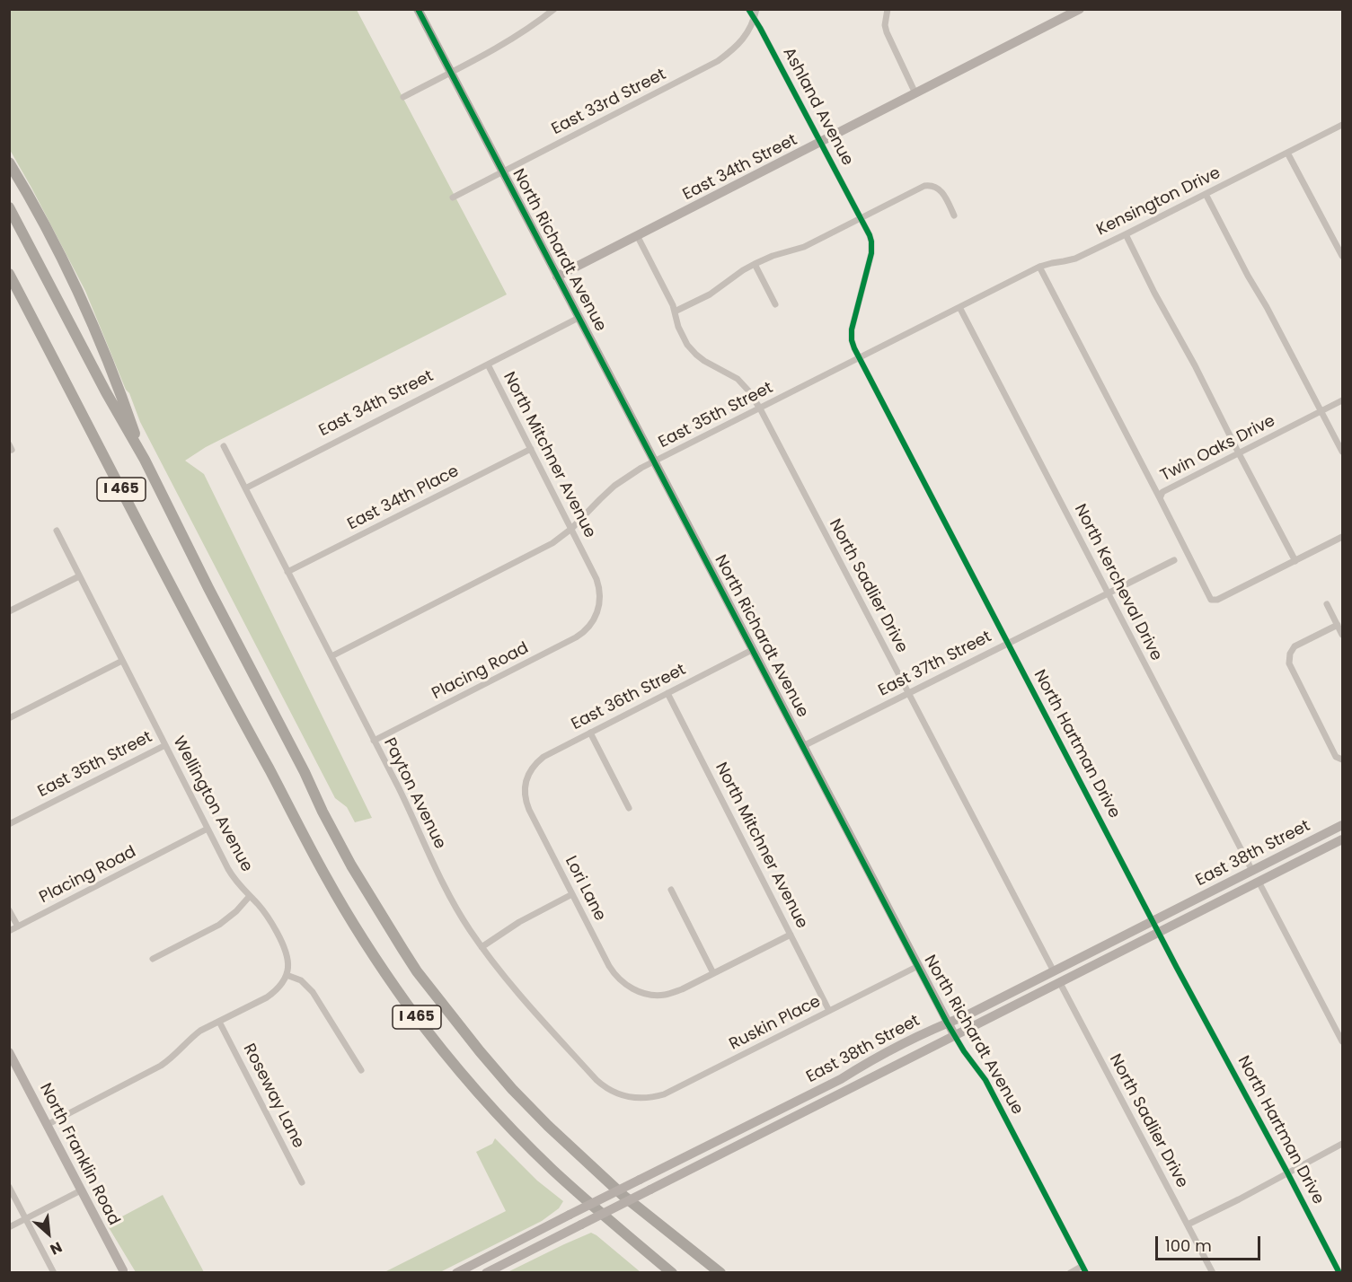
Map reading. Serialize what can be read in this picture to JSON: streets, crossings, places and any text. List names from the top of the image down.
{
  "streets": {
    "highway": ["I 465"],
    "main road": [
      "East 34th Street",
      "North Richardt Avenue",
      "East 38th Street",
      "North Franklin Road"
    ],
    "street": [
      "East 33rd Street",
      "Ashland Avenue",
      "Kensington Drive",
      "East 35th Street",
      "Twin Oaks Drive",
      "North Mitchner Avenue",
      "East 34th Place",
      "North Kercheval Drive",
      "North Sadlier Drive",
      "East 37th Street",
      "Placing Road",
      "East 36th Street",
      "North Hartman Drive",
      "Payton Avenue",
      "Wellington Avenue",
      "Lori Lane",
      "Ruskin Place",
      "Roseway Lane"
    ]
  },
  "crossings": [
    ["East 33rd Street", "Ashland Avenue"],
    ["East 33rd Street", "North Richardt Avenue"],
    ["Ashland Avenue", "East 34th Street"],
    ["Ashland Avenue", "North Hartman Drive"],
    ["East 34th Street", "North Richardt Avenue"],
    ["East 34th Street", "North Mitchner Avenue"],
    ["East 34th Street", "North Sadlier Drive"],
    ["East 34th Street", "Payton Avenue"],
    ["Kensington Drive", "East 35th Street"],
    ["North Richardt Avenue", "East 35th Street"],
    ["North Richardt Avenue", "East 37th Street"],
    ["North Richardt Avenue", "East 36th Street"],
    ["North Richardt Avenue", "East 38th Street"],
    ["North Richardt Avenue", "Ruskin Place"],
    ["East 35th Street", "North Mitchner Avenue"],
    ["East 35th Street", "North Kercheval Drive"],
    ["East 35th Street", "North Sadlier Drive"],
    ["East 35th Street", "North Hartman Drive"],
    ["East 35th Street", "Payton Avenue"],
    ["East 35th Street", "Wellington Avenue"],
    ["North Mitchner Avenue", "East 34th Place"],
    ["North Mitchner Avenue", "Placing Road"],
    ["North Mitchner Avenue", "East 36th Street"],
    ["North Mitchner Avenue", "Ruskin Place"],
    ["East 34th Place", "Payton Avenue"],
    ["North Kercheval Drive", "East 37th Street"],
    ["North Kercheval Drive", "East 38th Street"],
    ["North Sadlier Drive", "East 37th Street"],
    ["North Sadlier Drive", "East 38th Street"],
    ["East 37th Street", "North Hartman Drive"],
    ["Placing Road", "Payton Avenue"],
    ["Placing Road", "Wellington Avenue"],
    ["East 36th Street", "Lori Lane"],
    ["North Hartman Drive", "East 38th Street"],
    ["Payton Avenue", "Ruskin Place"]
  ],
  "scale_bar": "100 m",
  "north": "bottom right"
}
